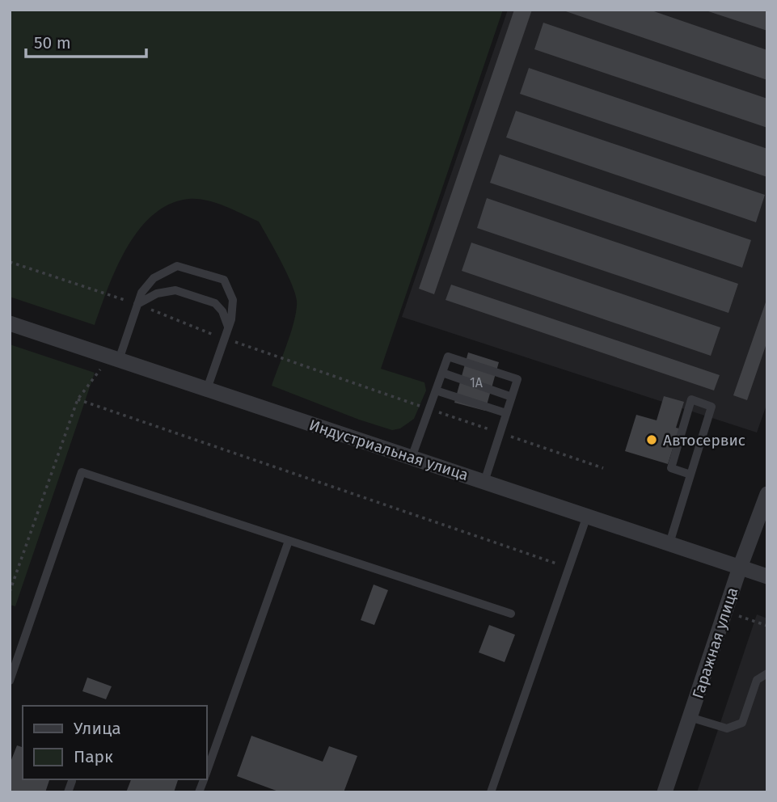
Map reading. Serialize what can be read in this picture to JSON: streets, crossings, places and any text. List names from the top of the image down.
{
  "streets": {
    "street": ["Индустриальная улица", "Гаражная улица"]
  },
  "crossings": [
    ["Индустриальная улица", "Гаражная улица"]
  ],
  "places": ["Автосервис"],
  "house_numbers": ["1А"],
  "legend": ["Улица", "Парк"],
  "scale_bar": "50 m"
}
